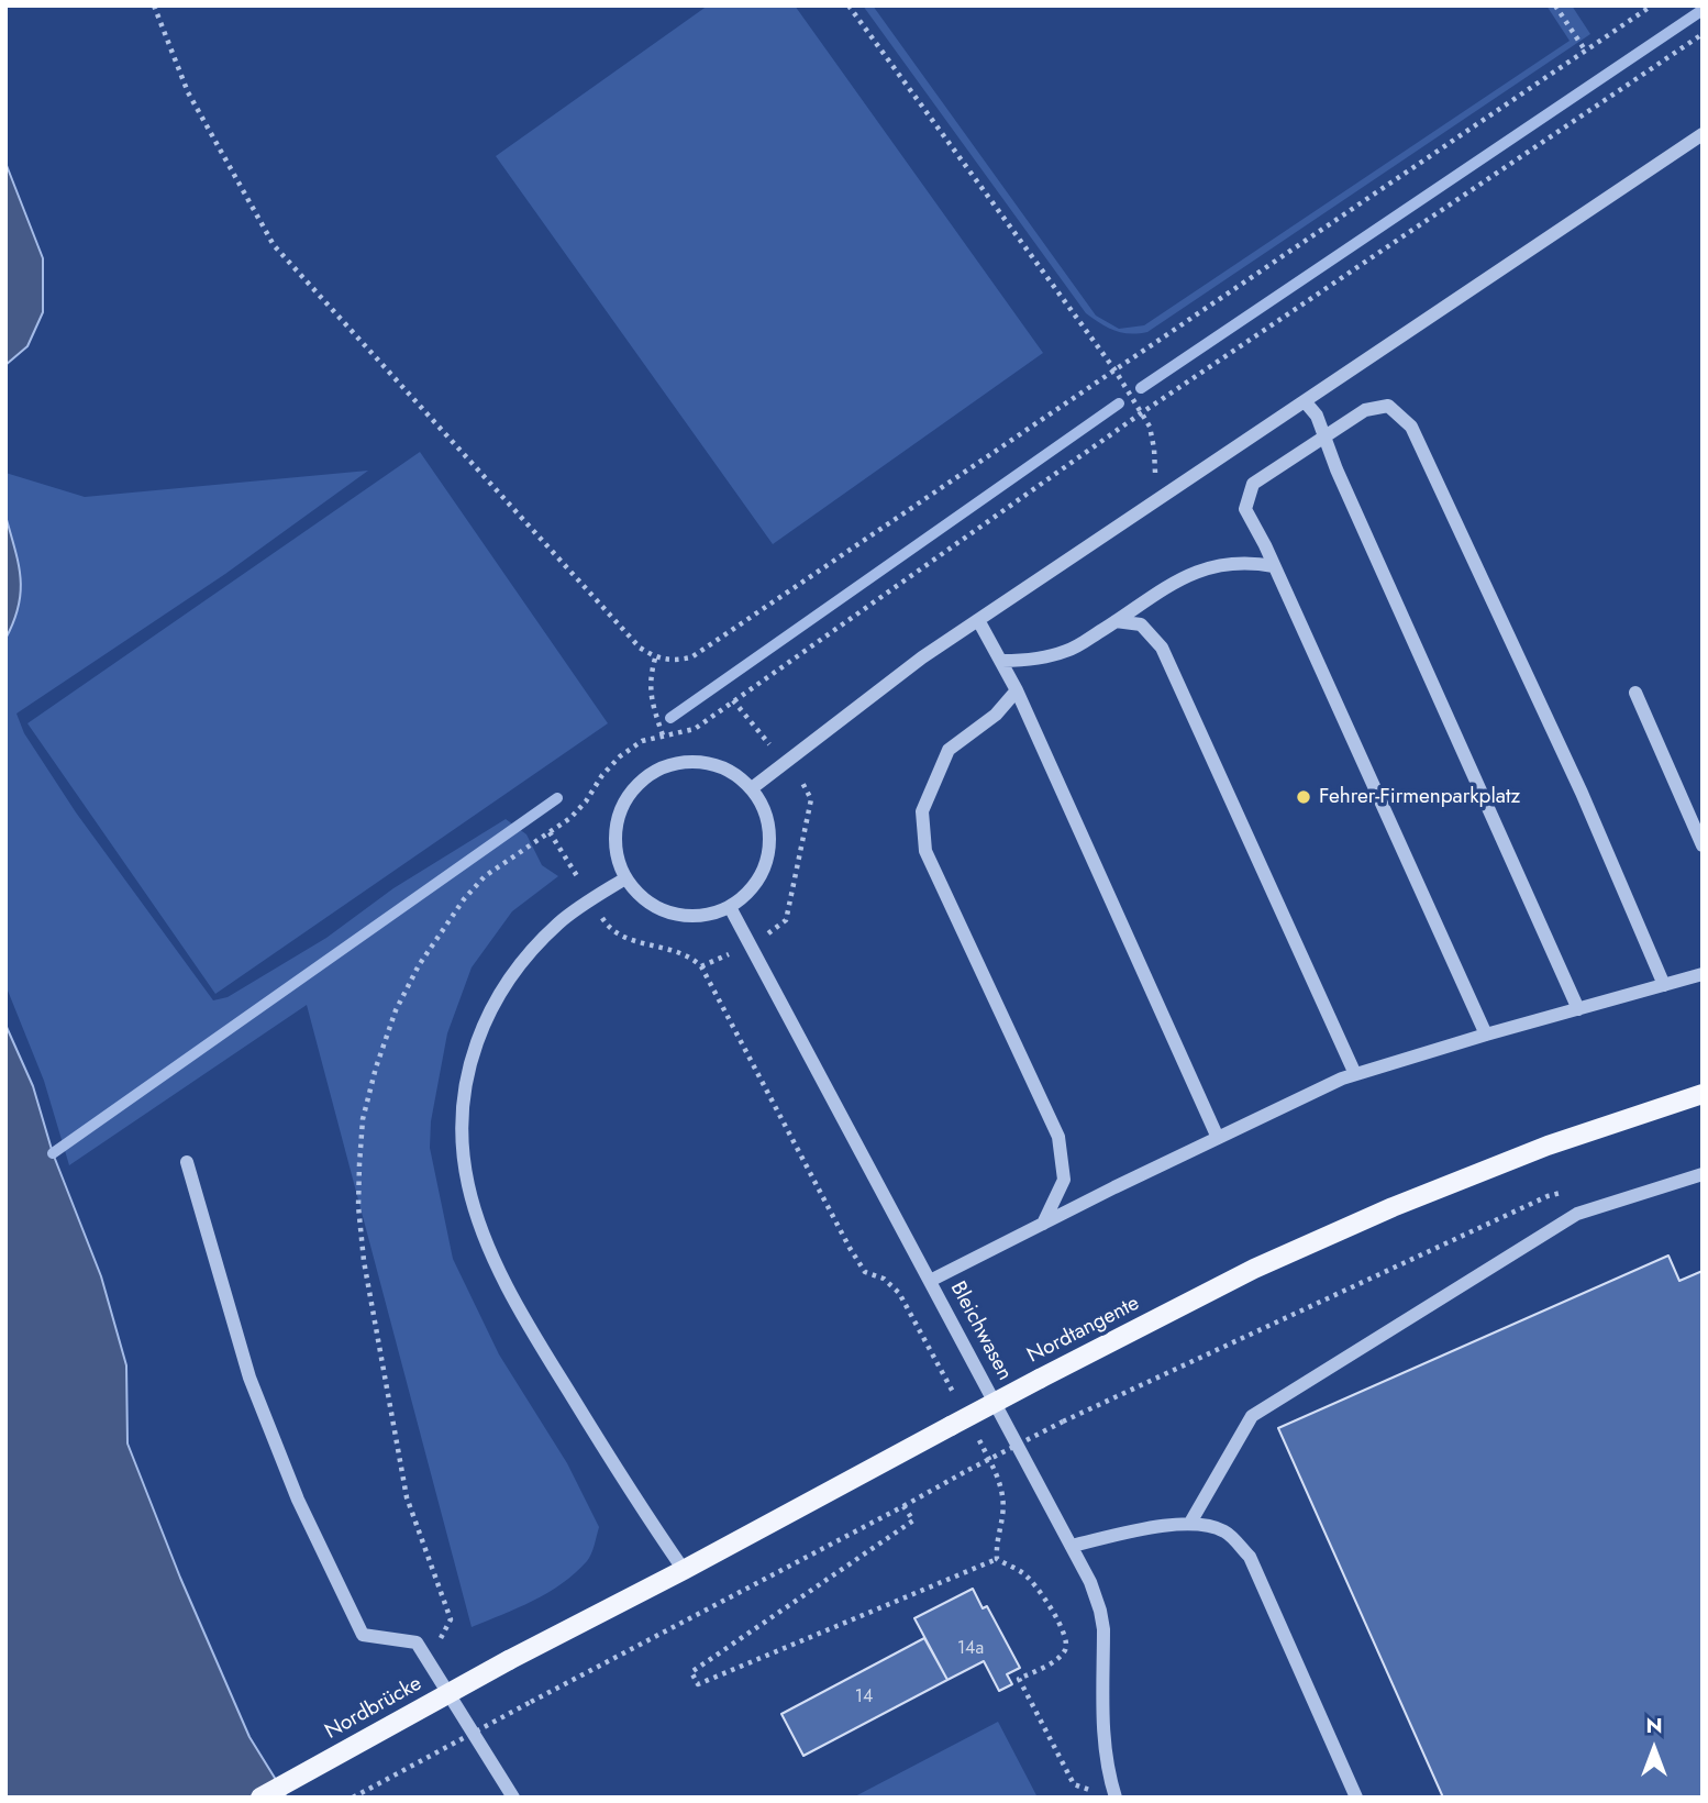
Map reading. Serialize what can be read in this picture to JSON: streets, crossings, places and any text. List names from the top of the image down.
{
  "streets": {
    "main road": ["Nordtangente", "Nordbrücke"],
    "street": ["Bleichwasen"]
  },
  "crossings": [
    ["Nordtangente", "Nordbrücke"]
  ],
  "places": ["Fehrer-Firmenparkplatz"],
  "house_numbers": ["14a", "14"],
  "north": "top"
}
